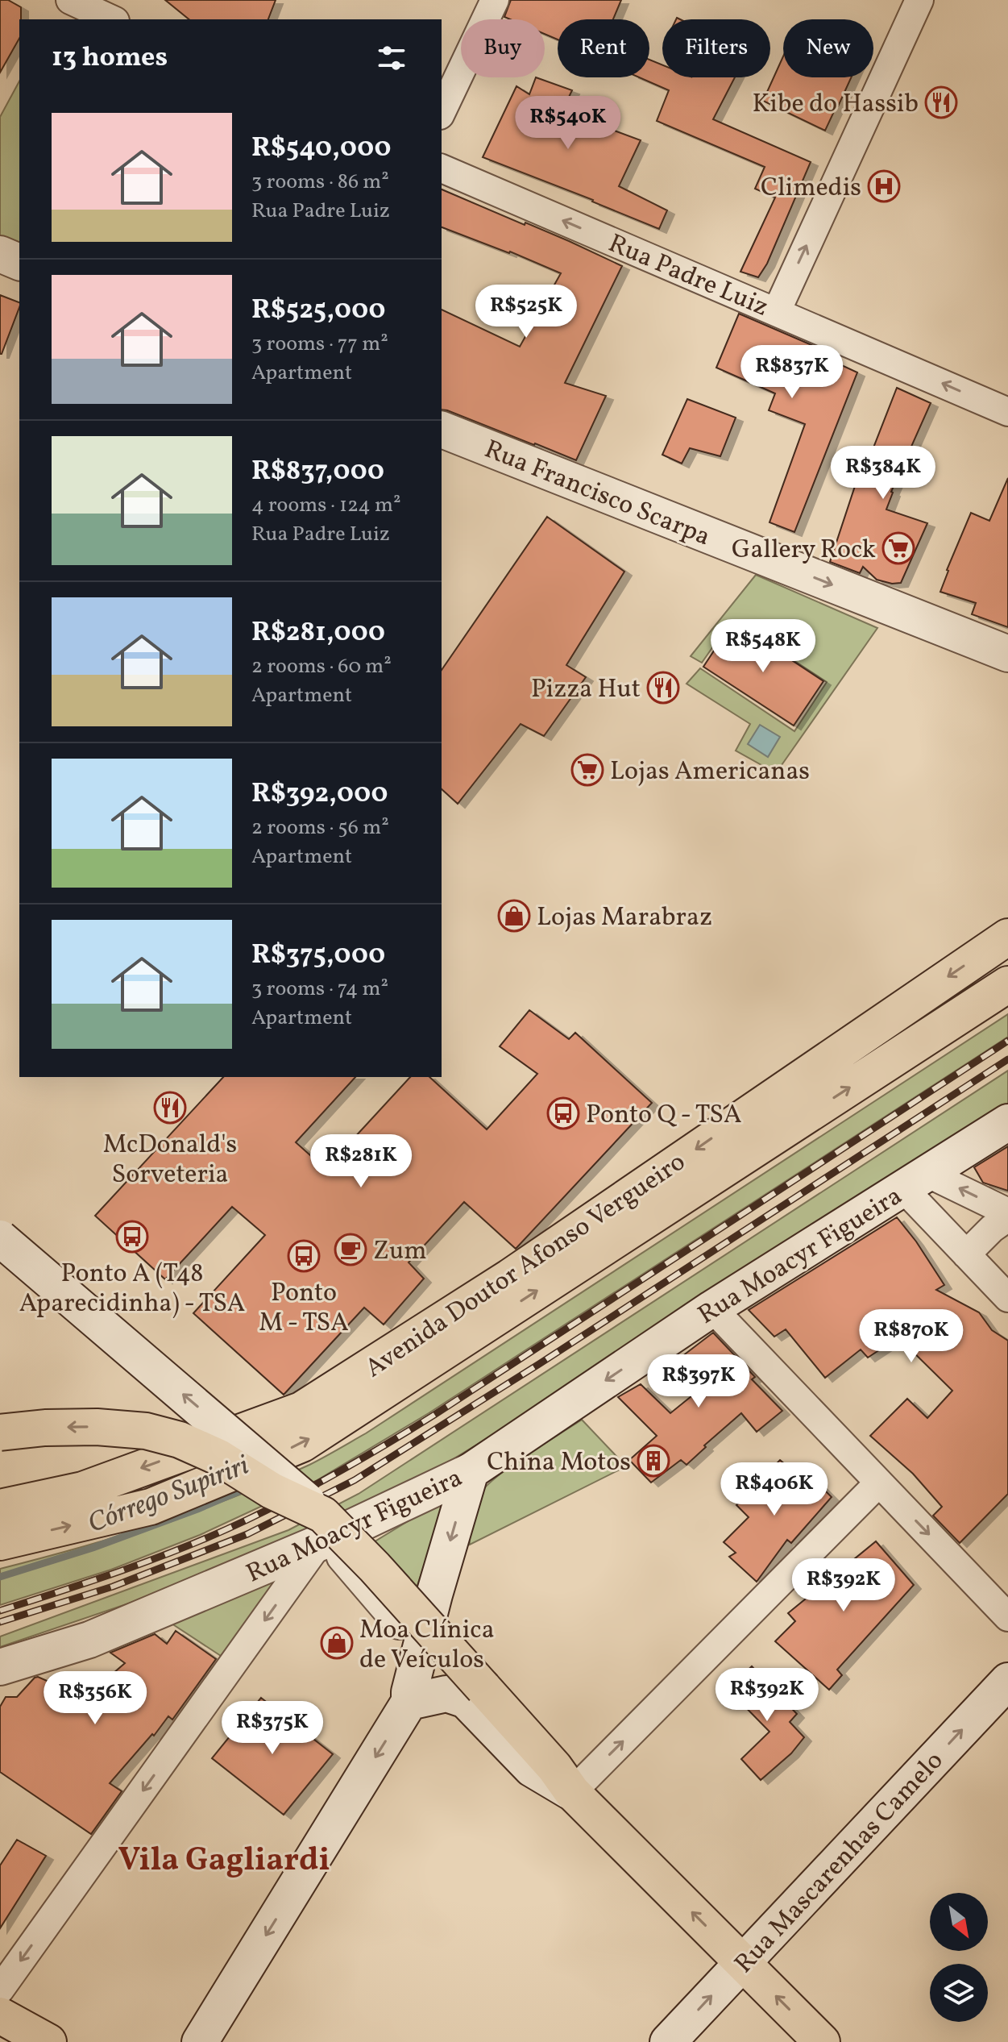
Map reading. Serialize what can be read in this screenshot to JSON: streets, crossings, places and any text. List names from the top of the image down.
{
  "streets": {
    "main road": [
      "Rua Francisco Scarpa",
      "Rua Moacyr Figueira",
      "Avenida Doutor Afonso Vergueiro",
      "Rua Mascarenhas Camelo"
    ],
    "street": ["Rua Padre Luiz"]
  },
  "one_way": ["Rua Padre Luiz", "Rua Francisco Scarpa", "Rua Mascarenhas Camelo"],
  "districts": ["Vila Gagliardi"],
  "water": ["Córrego Supiriri"],
  "places": {
    "restaurant": ["Kibe do Hassib", "Pizza Hut", "McDonald's Sorveteria"],
    "hospital": ["Climedis"],
    "supermarket": ["Gallery Rock", "Lojas Americanas"],
    "shop": ["Lojas Marabraz", "Moa Clínica de Veículos"],
    "bus stop": ["Ponto Q - TSA", "Ponto A (T48 Aparecidinha) - TSA", "Ponto M - TSA"],
    "cafe": ["Zum"],
    "building": ["China Motos"]
  },
  "north": "bottom right",
  "page": {
    "chip": [
      "Buy",
      "Rent",
      "Filters",
      "New"
    ],
    "heading": "13 homes",
    "price": [
      "R$540K",
      "R$525K",
      "R$837K",
      "R$384K",
      "R$548K",
      "R$281K",
      "R$870K",
      "R$397K",
      "R$406K",
      "R$392K",
      "R$392K",
      "R$356K",
      "R$375K"
    ],
    "list": [
      {
        "name": "R$540,000",
        "note": "3 rooms · 86 m² · Rua Padre Luiz"
      },
      {
        "name": "R$525,000",
        "note": "3 rooms · 77 m² · Apartment"
      },
      {
        "name": "R$837,000",
        "note": "4 rooms · 124 m² · Rua Padre Luiz"
      },
      {
        "name": "R$281,000",
        "note": "2 rooms · 60 m² · Apartment"
      },
      {
        "name": "R$392,000",
        "note": "2 rooms · 56 m² · Apartment"
      },
      {
        "name": "R$375,000",
        "note": "3 rooms · 74 m² · Apartment"
      }
    ]
  }
}
